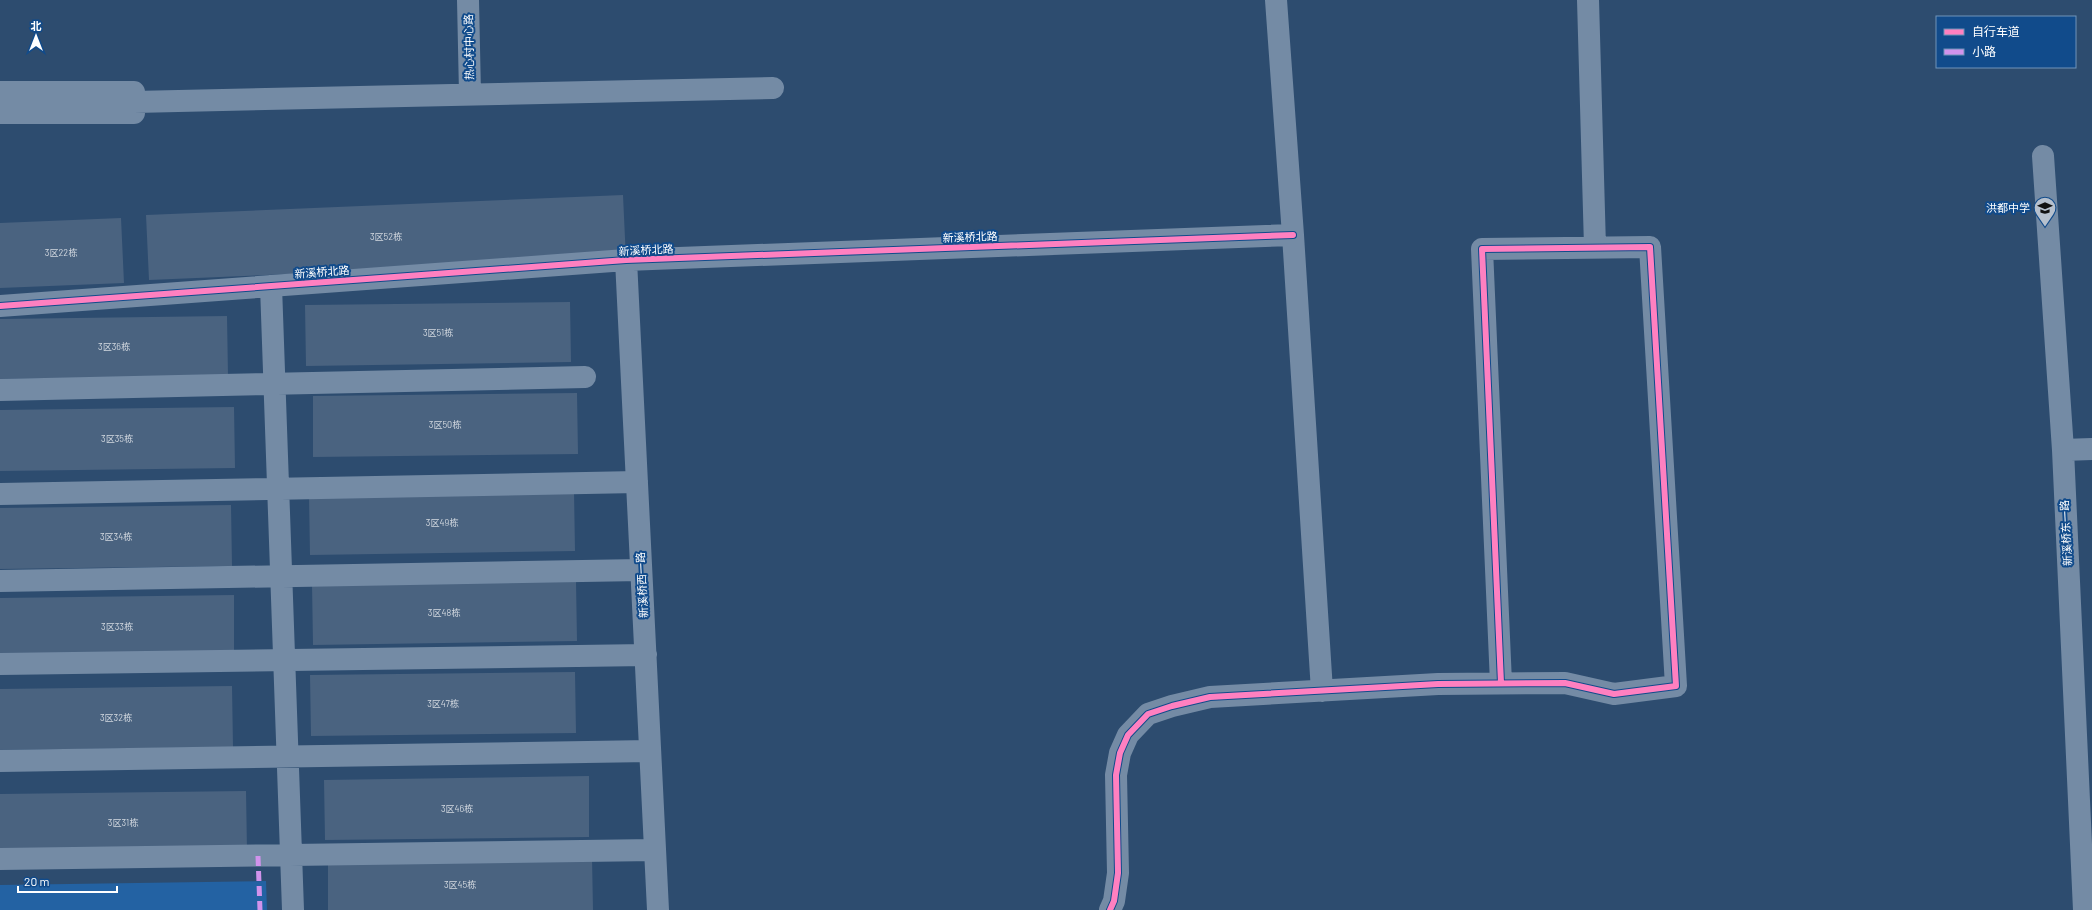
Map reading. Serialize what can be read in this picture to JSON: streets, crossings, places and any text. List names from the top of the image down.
{
  "streets": {
    "street": [
      "热心村中心路",
      "新溪桥北路",
      "新溪桥东一路",
      "新溪桥西一路"
    ]
  },
  "crossings": [
    ["新溪桥北路", "新溪桥西一路"]
  ],
  "places": {
    "school or university": ["洪都中学"]
  },
  "house_numbers": [
    "3区52栋",
    "3区22栋",
    "3区51栋",
    "3区36栋",
    "3区50栋",
    "3区35栋",
    "3区49栋",
    "3区34栋",
    "3区48栋",
    "3区33栋",
    "3区47栋",
    "3区32栋",
    "3区46栋",
    "3区31栋",
    "3区45栋"
  ],
  "legend": ["自行车道", "小路"],
  "scale_bar": "20 m",
  "north": "top"
}
